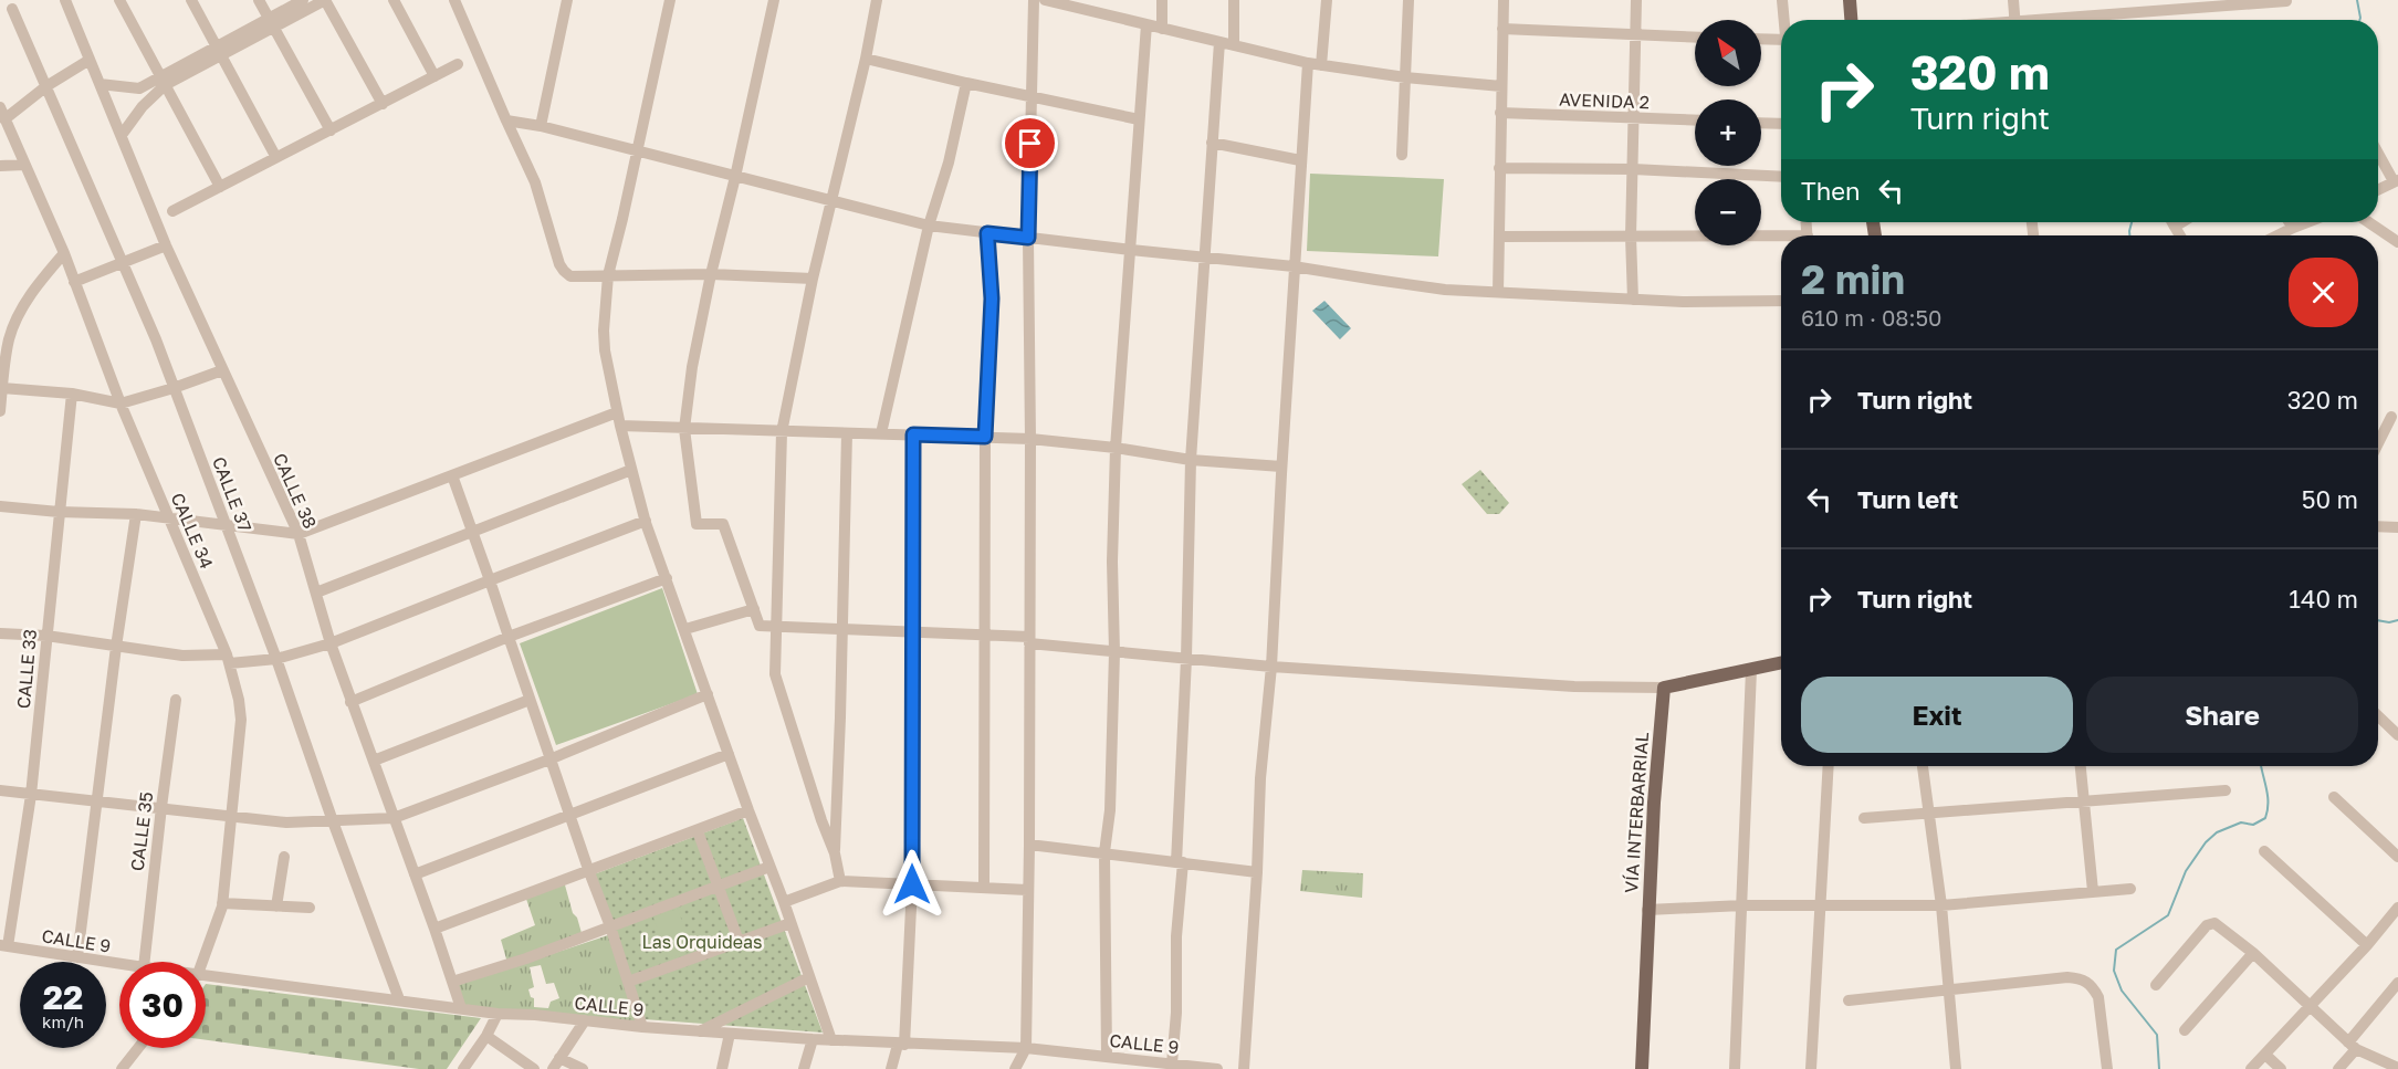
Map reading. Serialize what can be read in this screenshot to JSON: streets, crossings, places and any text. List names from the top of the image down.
{
  "streets": {
    "main road": ["VÍA INTERBARRIAL"],
    "street": [
      "AVENIDA 2",
      "CALLE 38",
      "CALLE 37",
      "CALLE 34",
      "CALLE 33",
      "CALLE 35",
      "CALLE 9"
    ]
  },
  "crossings": [
    ["CALLE 38", "CALLE 9"],
    ["CALLE 37", "CALLE 9"],
    ["CALLE 33", "CALLE 9"]
  ],
  "parks": ["Las Orquideas"],
  "north": "top left",
  "page": {
    "map_buttons": ["+", "−"],
    "turn": ["320 m", "Turn right"],
    "then": "Then",
    "heading": ["2 min", "610 m · 08:50"],
    "list": [
      {
        "name": "Turn right",
        "value": "320 m"
      },
      {
        "name": "Turn left",
        "value": "50 m"
      },
      {
        "name": "Turn right",
        "value": "140 m"
      }
    ],
    "buttons": ["Exit", "Share"],
    "speed": "22 km/h",
    "limit": "30"
  }
}
